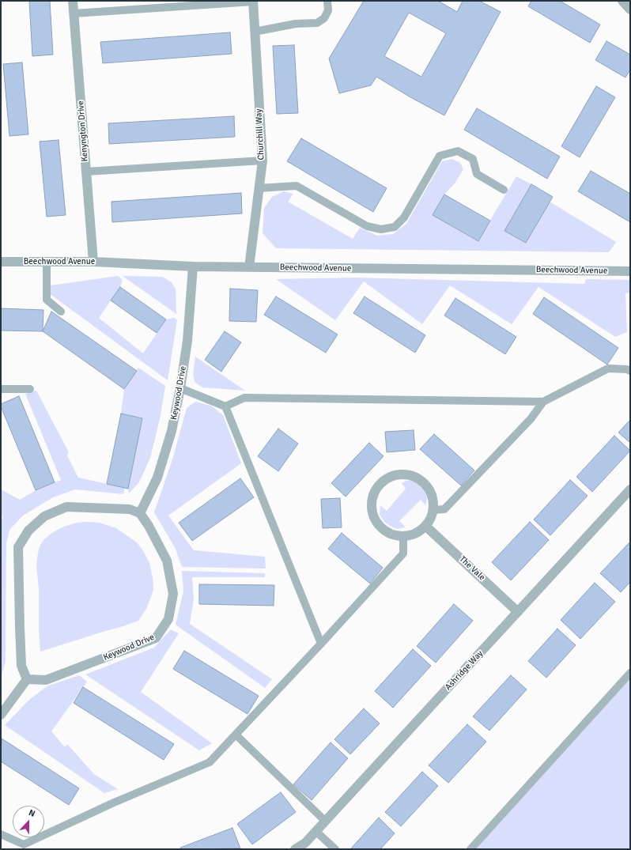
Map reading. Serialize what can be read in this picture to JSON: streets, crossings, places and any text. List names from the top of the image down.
{
  "streets": {
    "street": [
      "Kenyngton Drive",
      "Churchill Way",
      "Beechwood Avenue",
      "Keywood Drive",
      "The Vale",
      "Ashridge Way"
    ]
  },
  "crossings": [
    ["Kenyngton Drive", "Beechwood Avenue"],
    ["Churchill Way", "Beechwood Avenue"],
    ["Beechwood Avenue", "Keywood Drive"],
    ["The Vale", "Ashridge Way"]
  ],
  "north": "top"
}
